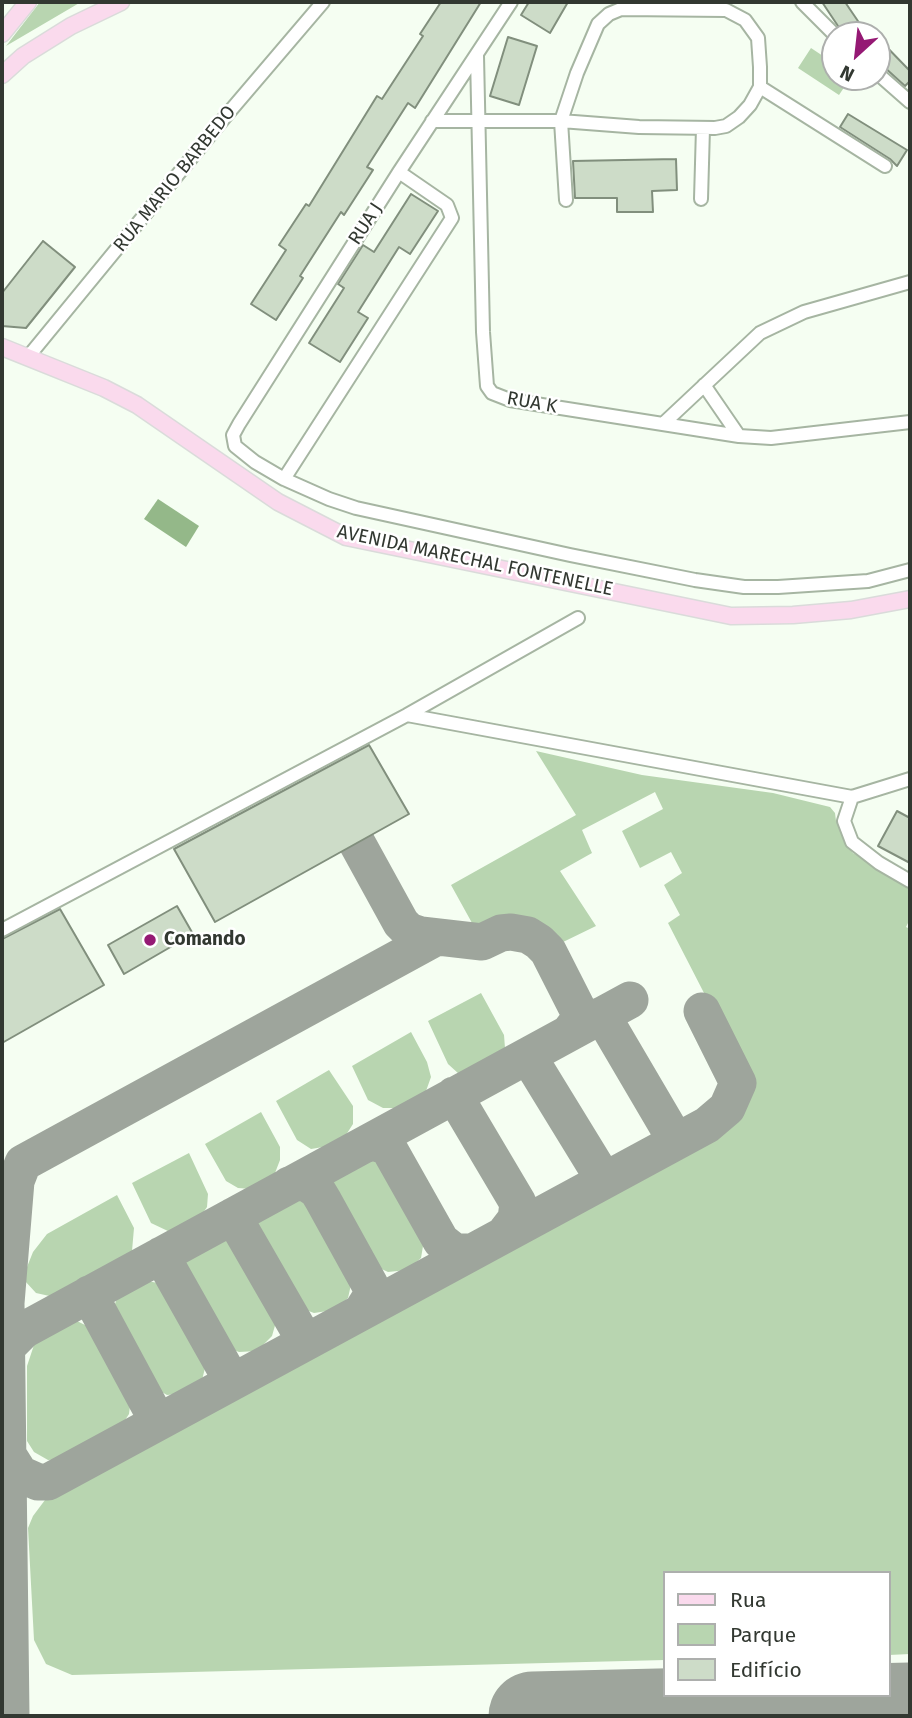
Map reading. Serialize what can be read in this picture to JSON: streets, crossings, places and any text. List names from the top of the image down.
{
  "streets": {
    "main road": ["AVENIDA MARECHAL FONTENELLE"],
    "street": ["RUA MARIO BARBEDO", "RUA J", "RUA K"]
  },
  "crossings": [
    ["RUA MARIO BARBEDO", "AVENIDA MARECHAL FONTENELLE"],
    ["RUA J", "RUA K"]
  ],
  "places": ["Comando"],
  "legend": ["Rua", "Parque", "Edifício"],
  "north": "bottom left"
}
